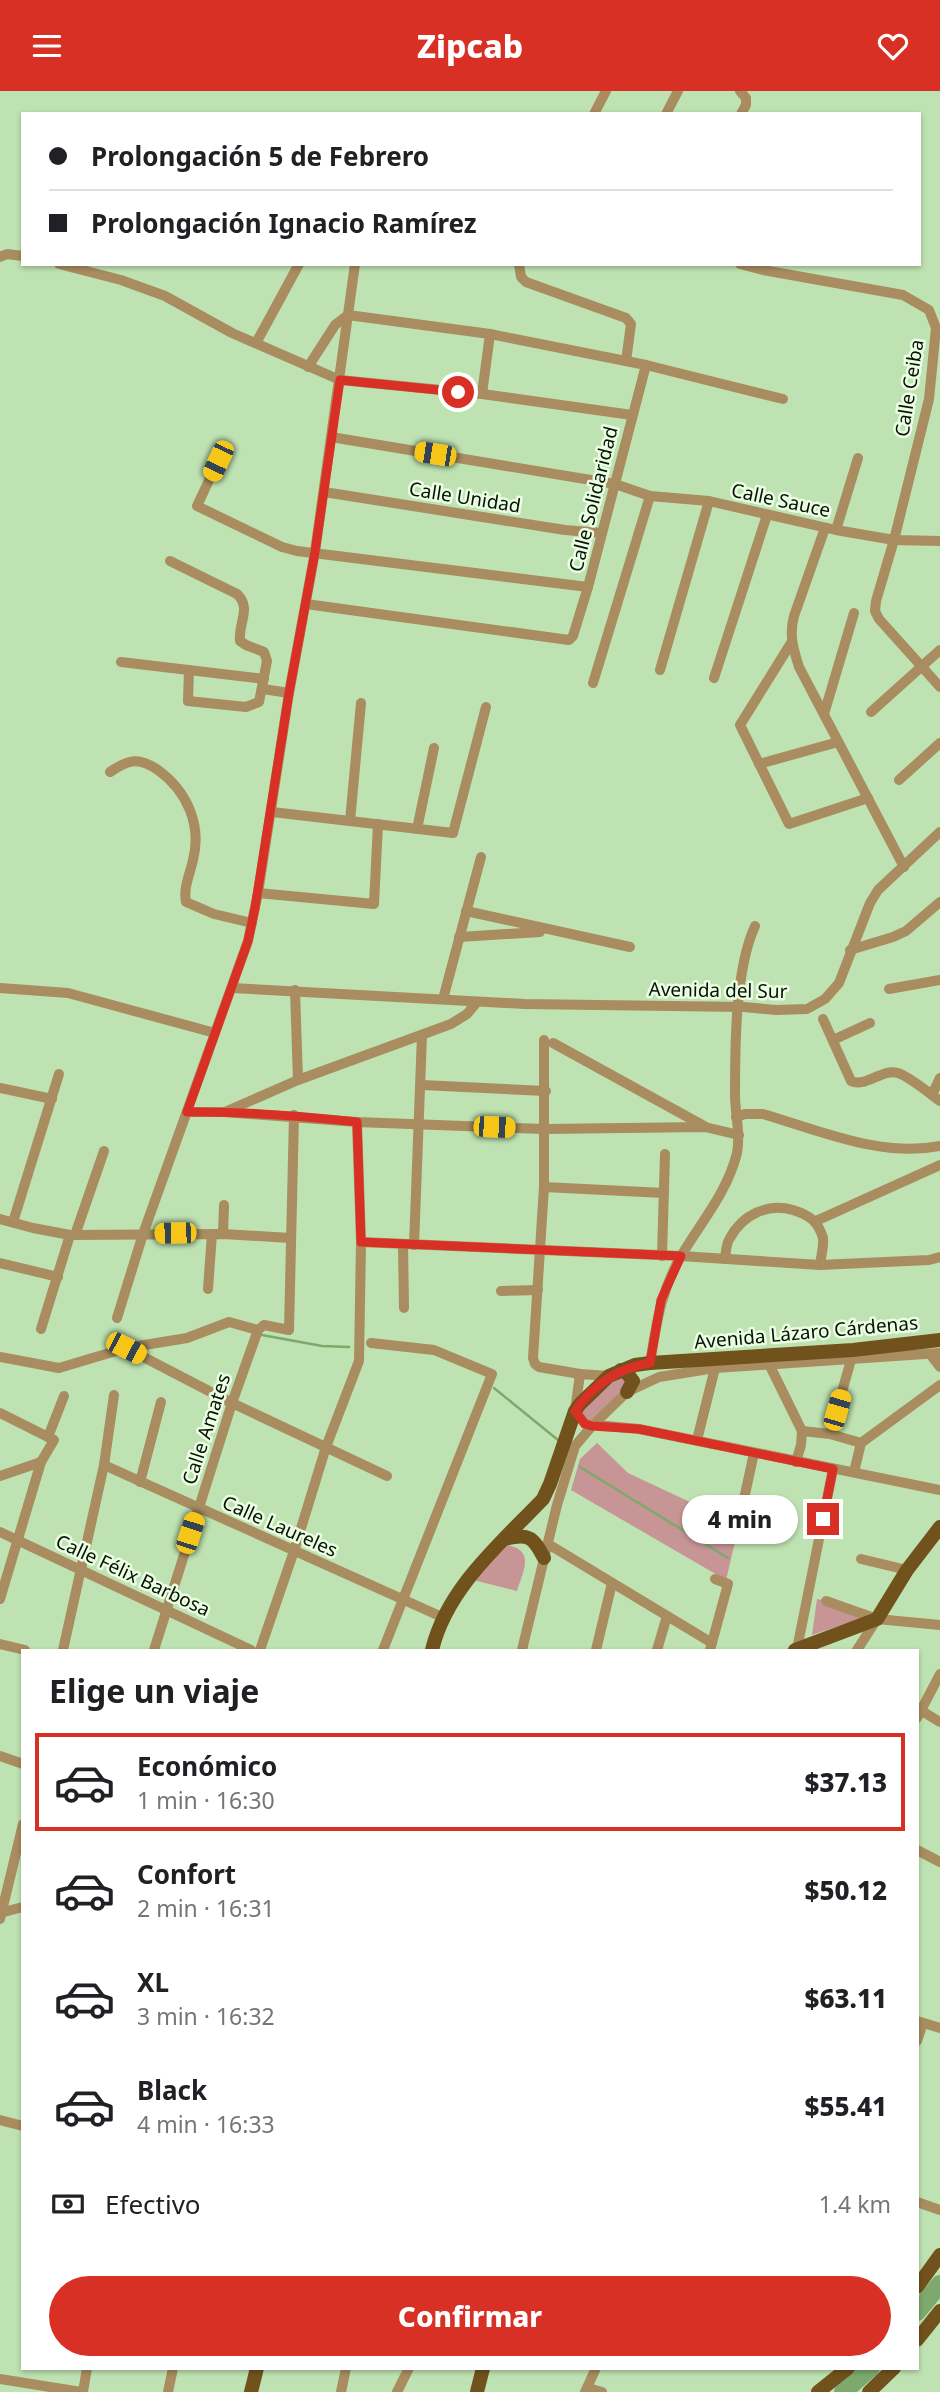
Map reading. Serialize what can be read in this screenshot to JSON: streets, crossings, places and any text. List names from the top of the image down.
{
  "streets": {
    "main road": ["Avenida Lázaro Cárdenas"],
    "street": [
      "Calle Ceiba",
      "Calle Unidad",
      "Calle Solidaridad",
      "Calle Sauce",
      "Avenida del Sur",
      "Calle Amates",
      "Calle Laureles",
      "Calle Félix Barbosa"
    ]
  },
  "crossings": [
    ["Calle Ceiba", "Calle Sauce"],
    ["Calle Unidad", "Calle Solidaridad"],
    ["Calle Solidaridad", "Calle Sauce"],
    ["Calle Amates", "Calle Laureles"],
    ["Calle Amates", "Calle Félix Barbosa"]
  ],
  "page": {
    "header": "Zipcab",
    "banner": ["Prolongación 5 de Febrero", "Prolongación Ignacio Ramírez"],
    "bubble": "4 min",
    "heading": "Elige un viaje",
    "list": [
      {
        "name": "Económico",
        "note": "1 min · 16:30",
        "value": "$37.13"
      },
      {
        "name": "Confort",
        "note": "2 min · 16:31",
        "value": "$50.12"
      },
      {
        "name": "XL",
        "note": "3 min · 16:32",
        "value": "$63.11"
      },
      {
        "name": "Black",
        "note": "4 min · 16:33",
        "value": "$55.41"
      }
    ],
    "pay": ["Efectivo", "1.4 km"],
    "buttons": "Confirmar"
  }
}
